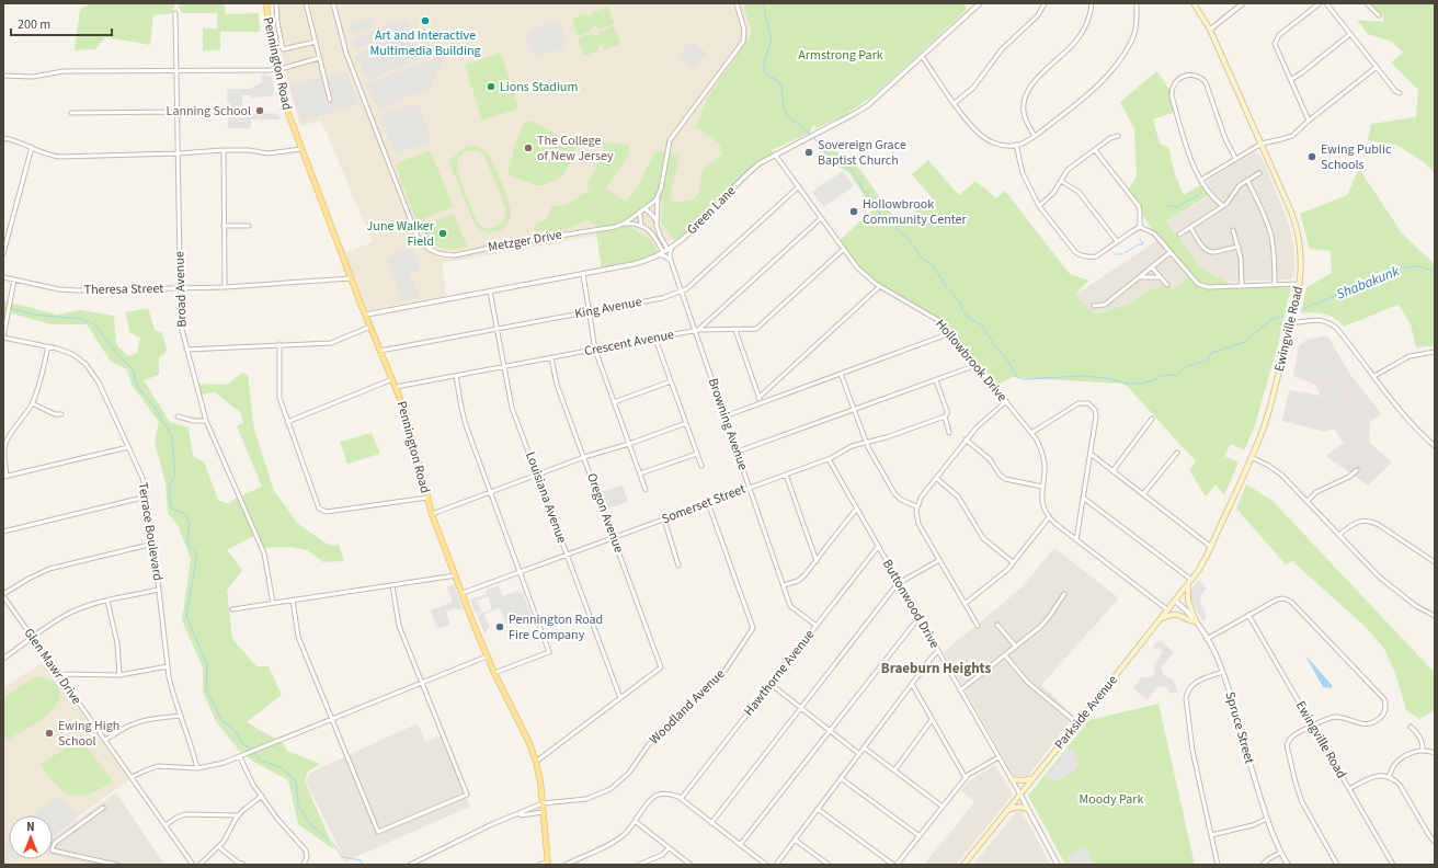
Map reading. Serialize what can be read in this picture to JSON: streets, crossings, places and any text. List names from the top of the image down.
{
  "streets": {
    "main road": ["Pennington Road", "Ewingville Road", "Parkside Avenue"],
    "street": [
      "Green Lane",
      "Metzger Drive",
      "Theresa Street",
      "Broad Avenue",
      "King Avenue",
      "Crescent Avenue",
      "Hollowbrook Drive",
      "Browning Avenue",
      "Louisiana Avenue",
      "Somerset Street",
      "Oregon Avenue",
      "Terrace Boulevard",
      "Buttonwood Drive",
      "Glen Mawr Drive",
      "Hawthorne Avenue",
      "Woodland Avenue",
      "Spruce Street"
    ]
  },
  "crossings": [
    ["Pennington Road", "Green Lane"],
    ["Pennington Road", "Theresa Street"],
    ["Pennington Road", "King Avenue"],
    ["Pennington Road", "Crescent Avenue"],
    ["Pennington Road", "Somerset Street"],
    ["Pennington Road", "Woodland Avenue"],
    ["Green Lane", "Hollowbrook Drive"],
    ["Green Lane", "Louisiana Avenue"],
    ["Theresa Street", "Broad Avenue"],
    ["King Avenue", "Hollowbrook Drive"],
    ["King Avenue", "Browning Avenue"],
    ["King Avenue", "Louisiana Avenue"],
    ["Ewingville Road", "Parkside Avenue"],
    ["Crescent Avenue", "Hollowbrook Drive"],
    ["Crescent Avenue", "Browning Avenue"],
    ["Crescent Avenue", "Louisiana Avenue"],
    ["Crescent Avenue", "Oregon Avenue"],
    ["Browning Avenue", "Somerset Street"],
    ["Browning Avenue", "Hawthorne Avenue"],
    ["Louisiana Avenue", "Somerset Street"],
    ["Louisiana Avenue", "Oregon Avenue"],
    ["Somerset Street", "Oregon Avenue"],
    ["Somerset Street", "Buttonwood Drive"],
    ["Somerset Street", "Woodland Avenue"],
    ["Buttonwood Drive", "Hawthorne Avenue"],
    ["Buttonwood Drive", "Parkside Avenue"],
    ["Parkside Avenue", "Spruce Street"]
  ],
  "districts": ["Braeburn Heights"],
  "water": ["Shabakunk"],
  "parks": ["Armstrong Park", "Moody Park"],
  "places": [
    "Art and Interactive Multimedia Building",
    "Lions Stadium",
    "Lanning School",
    "The College of New Jersey",
    "Sovereign Grace Baptist Church",
    "Ewing Public Schools",
    "Hollowbrook Community Center",
    "June Walker Field",
    "Pennington Road Fire Company",
    "Ewing High School"
  ],
  "scale_bar": "200 m",
  "north": "top"
}
